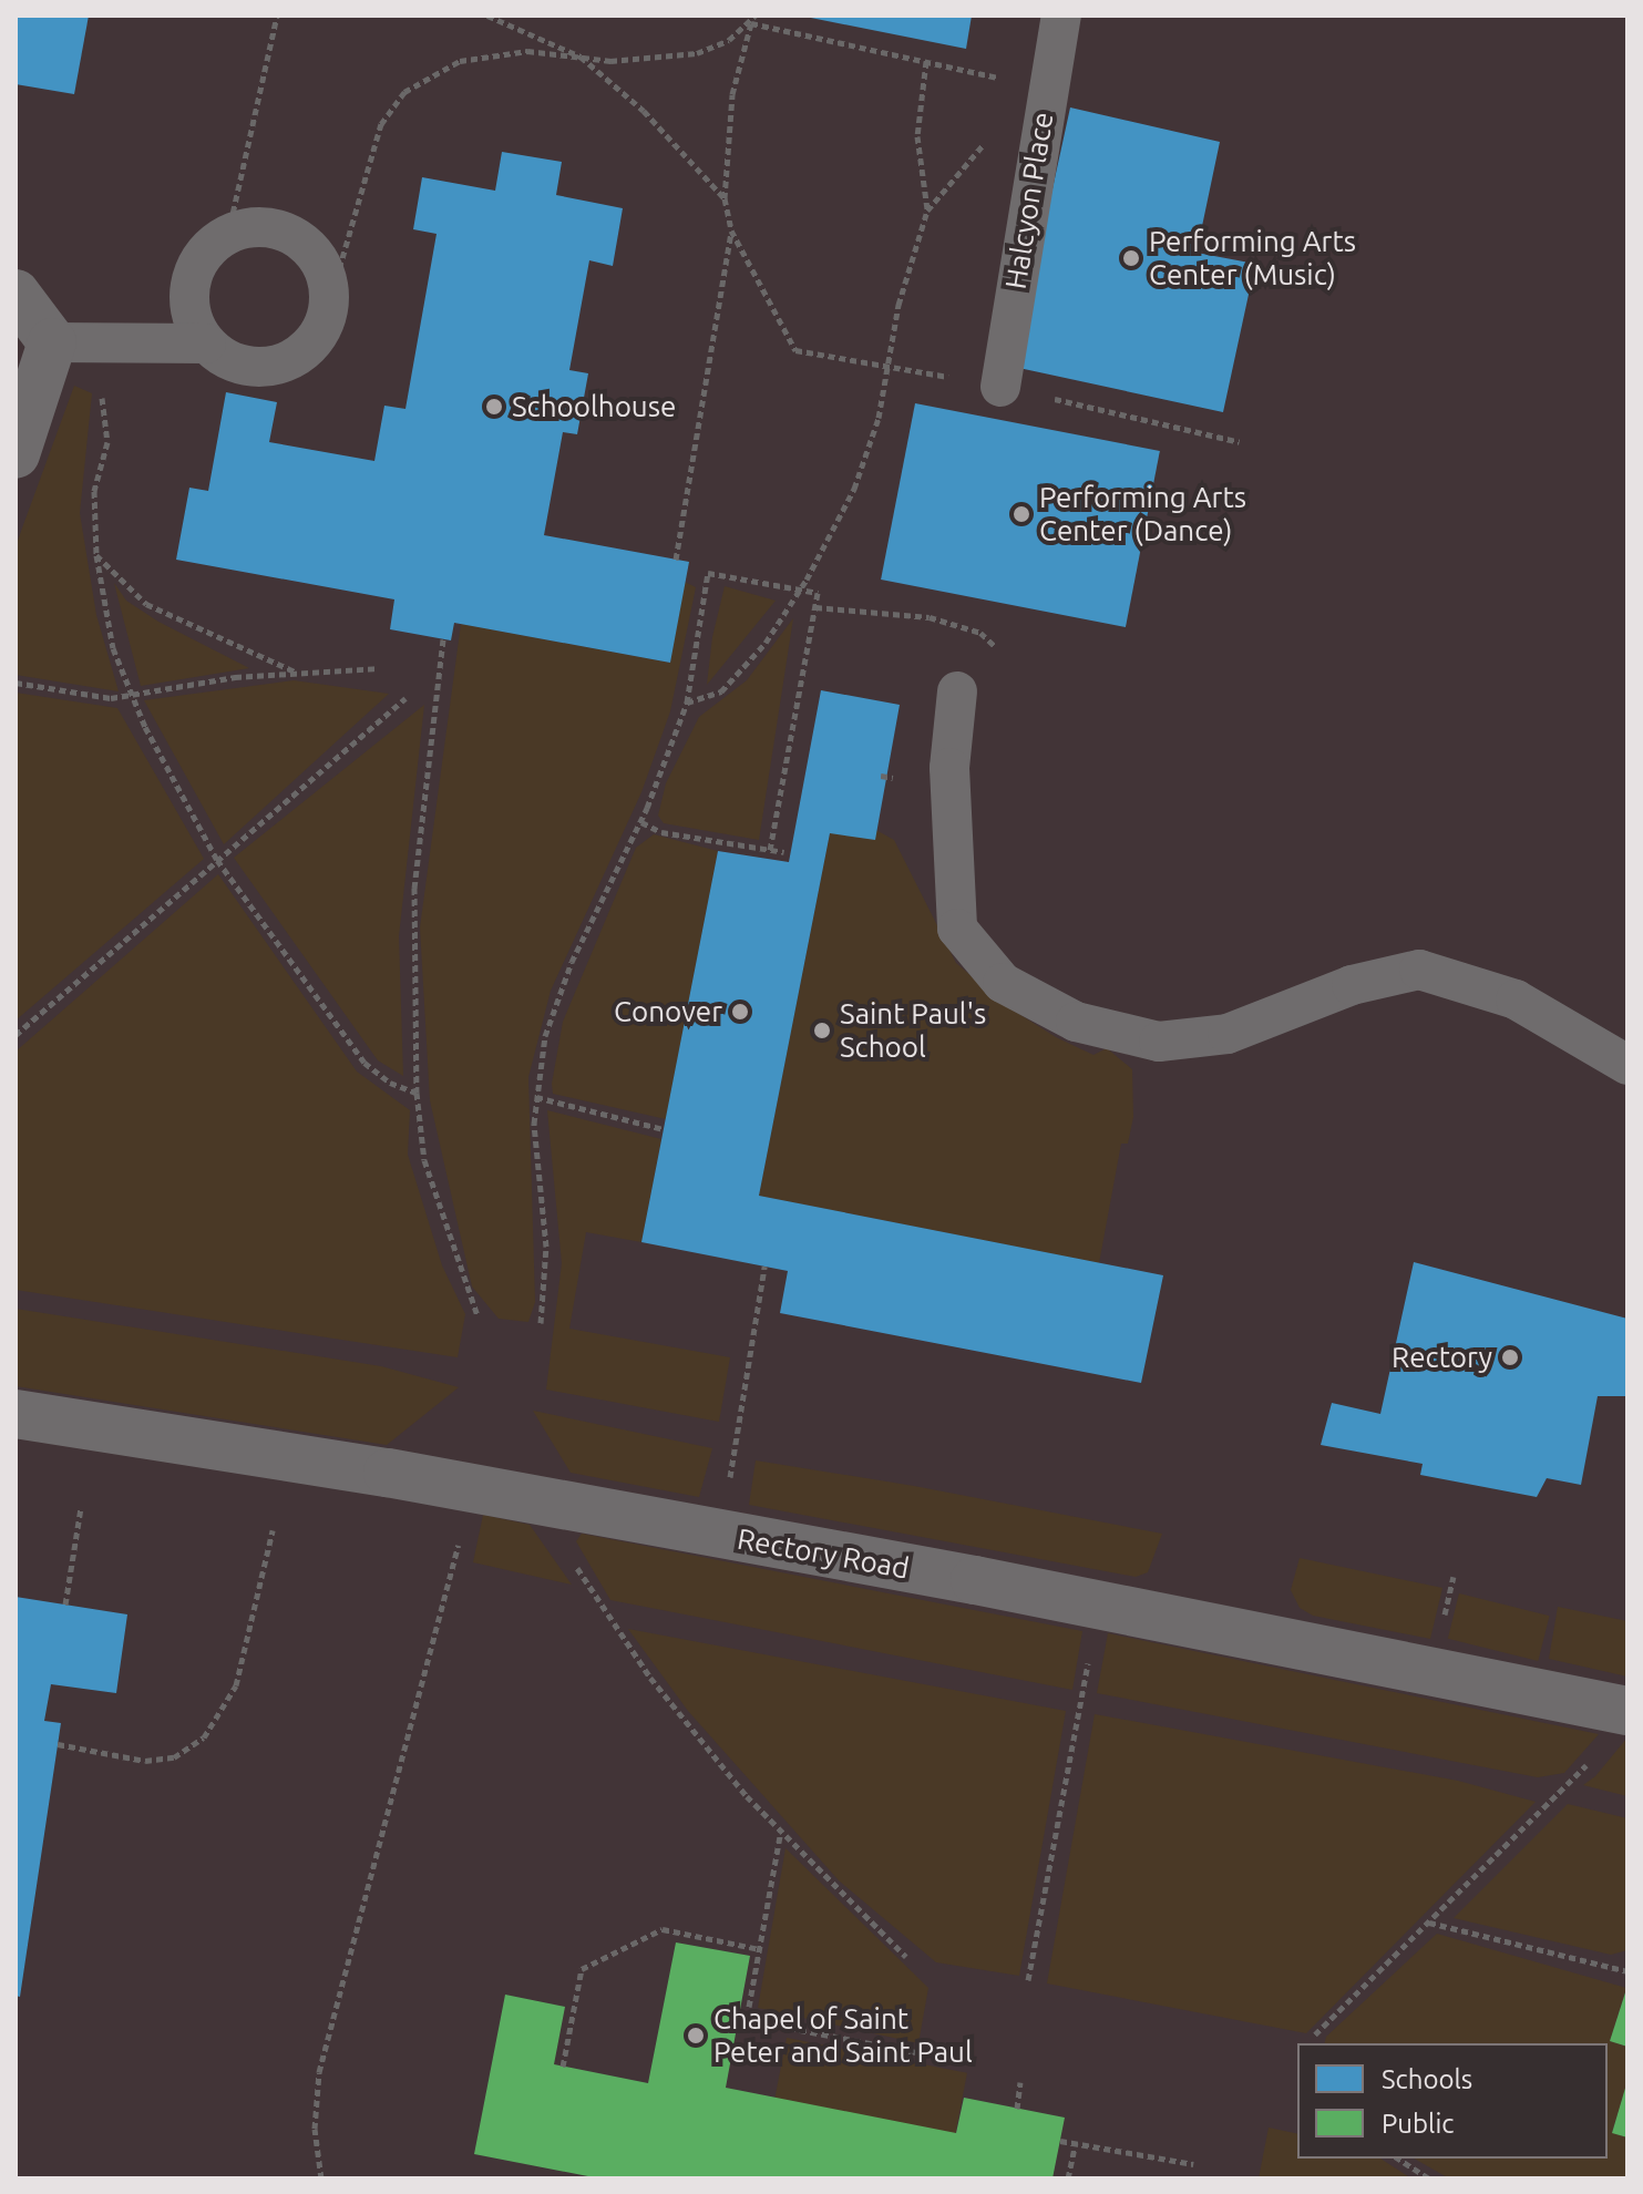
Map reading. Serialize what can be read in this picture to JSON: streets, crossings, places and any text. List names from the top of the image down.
{
  "streets": {
    "street": ["Rectory Road"],
    "lane": ["Halcyon Place"]
  },
  "places": [
    "Performing Arts Center (Music)",
    "Schoolhouse",
    "Performing Arts Center (Dance)",
    "Conover",
    "Saint Paul's School",
    "Rectory",
    "Chapel of Saint Peter and Saint Paul"
  ],
  "legend": ["Schools", "Public"]
}
